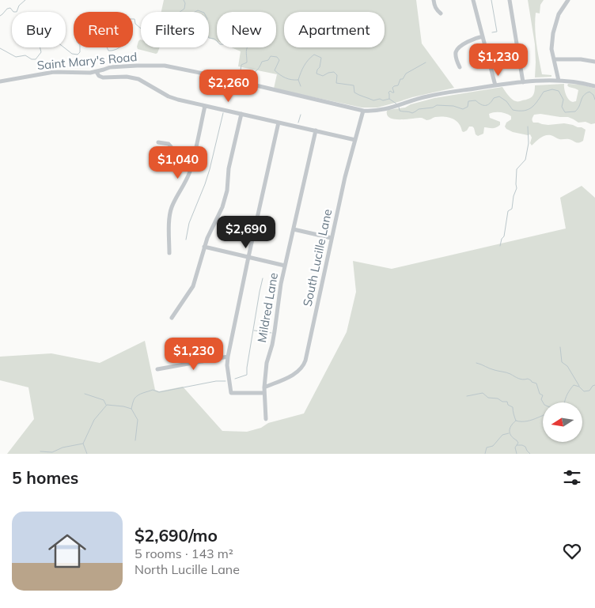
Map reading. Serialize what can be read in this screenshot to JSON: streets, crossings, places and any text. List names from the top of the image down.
{
  "streets": {
    "street": ["Saint Mary's Road", "South Lucille Lane", "Mildred Lane"]
  },
  "crossings": [
    ["Saint Mary's Road", "South Lucille Lane"],
    ["South Lucille Lane", "Mildred Lane"]
  ],
  "north": "left",
  "page": {
    "chip": [
      "Buy",
      "Rent",
      "Filters",
      "New",
      "Apartment"
    ],
    "price": [
      "$1,230",
      "$2,260",
      "$1,040",
      "$2,690",
      "$1,230"
    ],
    "heading": "5 homes",
    "list": [
      {
        "name": "$2,690/mo",
        "note": "5 rooms · 143 m² · North Lucille Lane"
      }
    ]
  }
}
